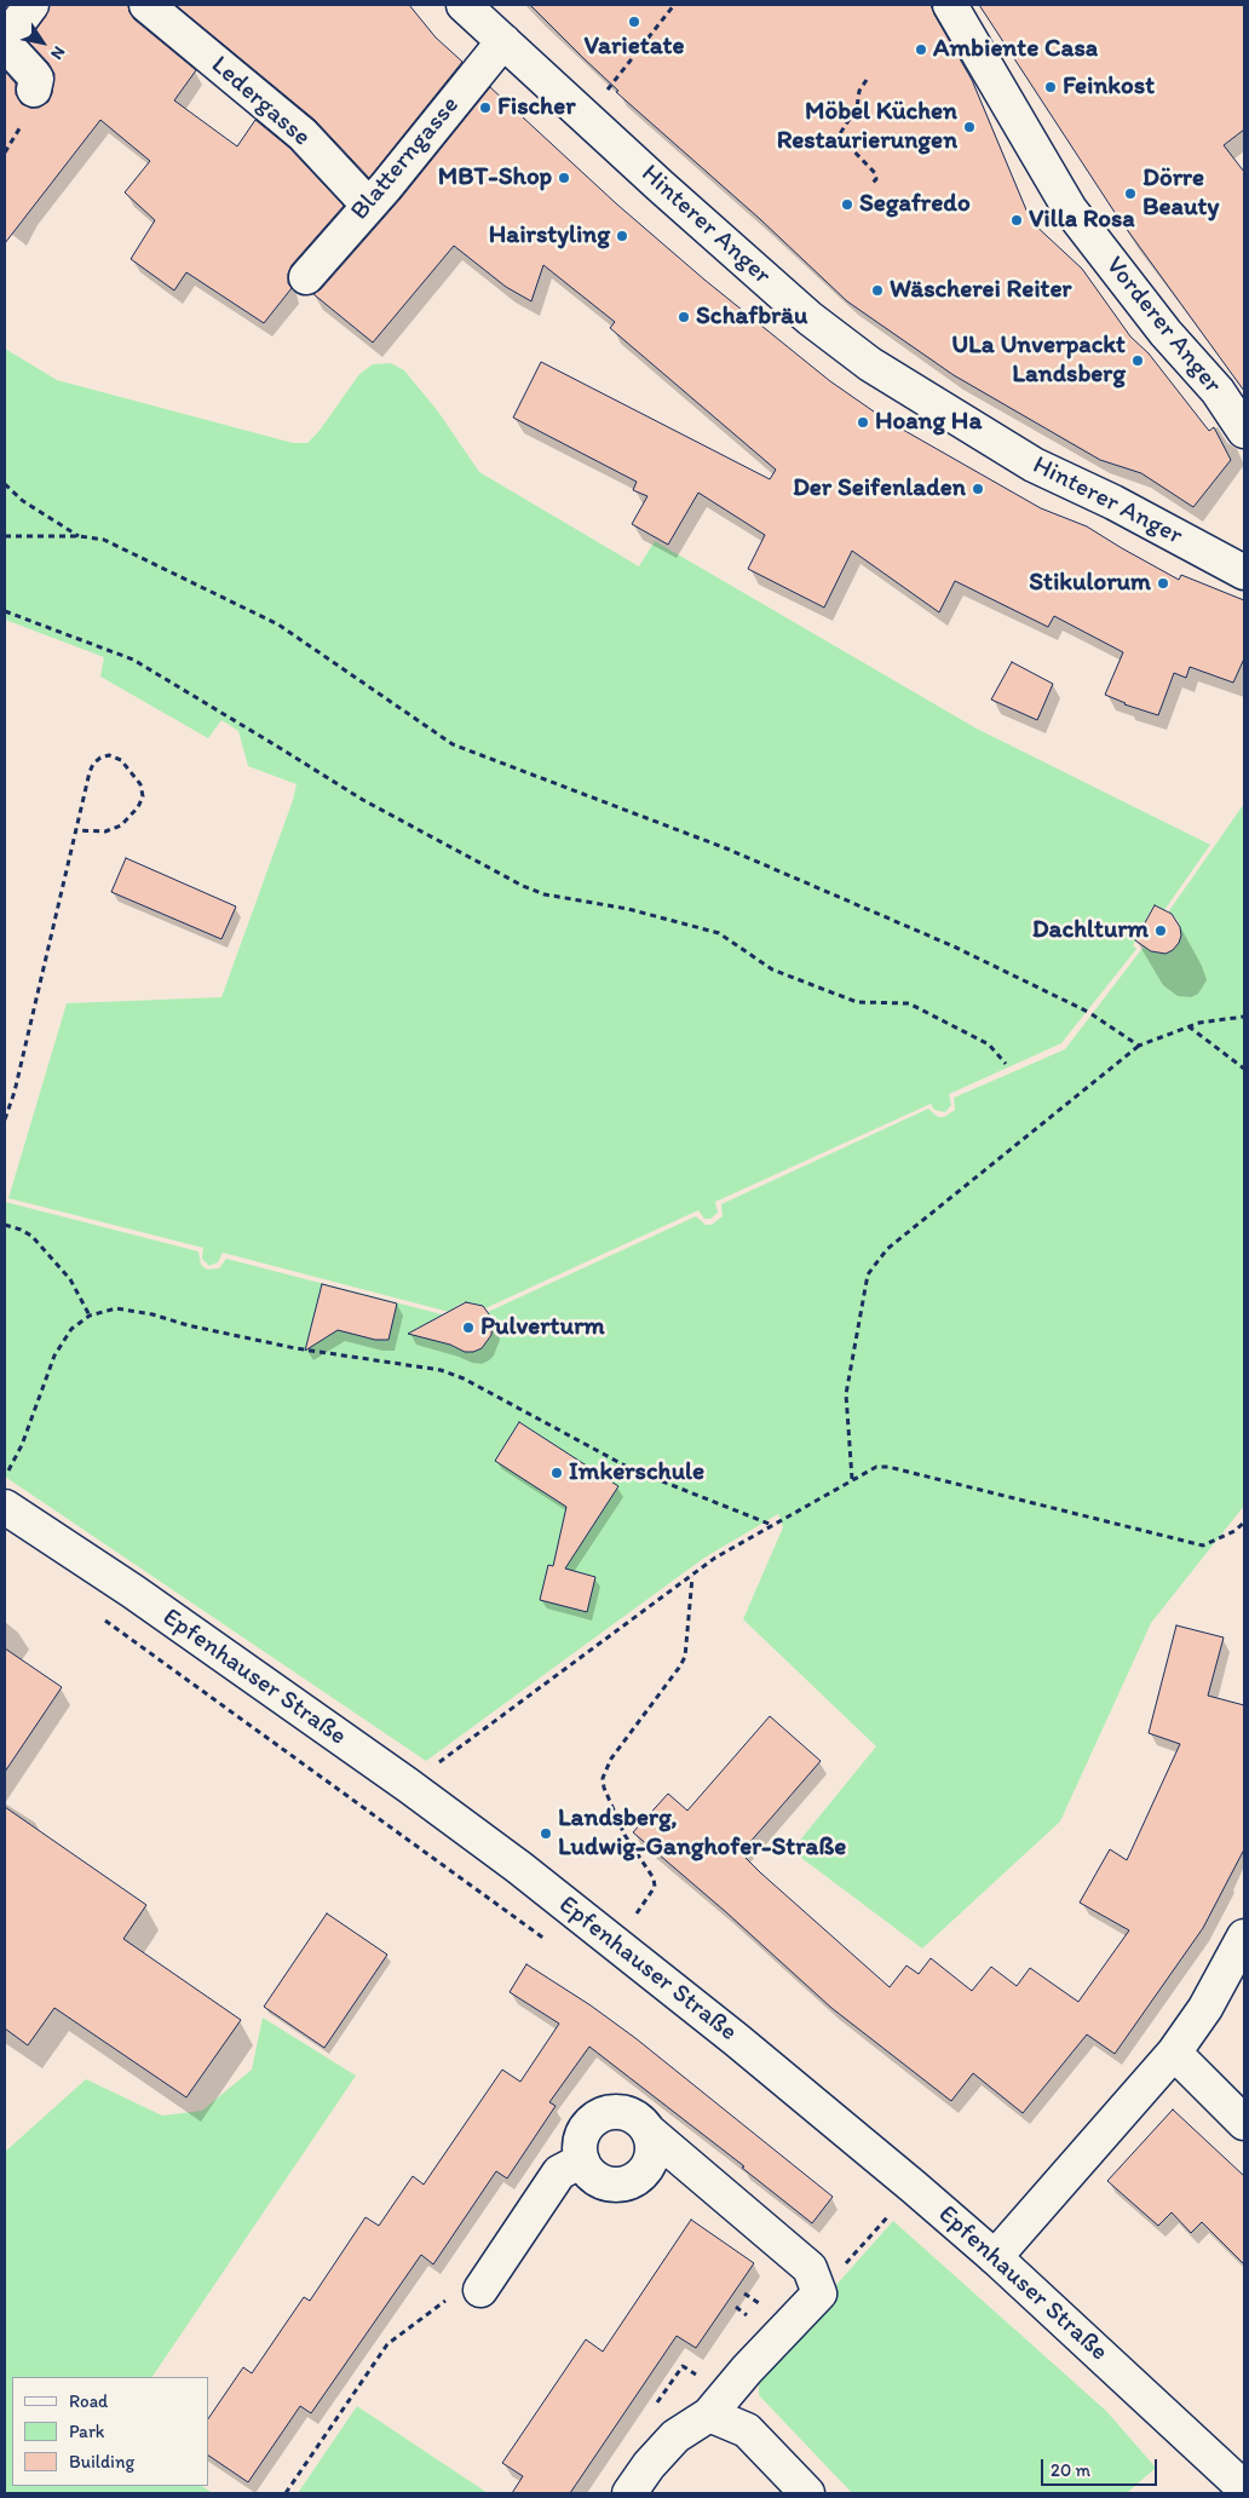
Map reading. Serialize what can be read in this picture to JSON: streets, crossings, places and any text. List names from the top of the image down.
{
  "streets": {
    "street": [
      "Ledergasse",
      "Blatterngasse",
      "Hinterer Anger",
      "Vorderer Anger",
      "Epfenhauser Straße"
    ]
  },
  "crossings": [
    ["Ledergasse", "Blatterngasse"],
    ["Blatterngasse", "Hinterer Anger"]
  ],
  "places": [
    "Varietate",
    "Ambiente Casa",
    "Feinkost",
    "Fischer",
    "Möbel Küchen Restaurierungen",
    "MBT-Shop",
    "Dörre Beauty",
    "Segafredo",
    "Villa Rosa",
    "Hairstyling",
    "Wäscherei Reiter",
    "Schafbräu",
    "ULa Unverpackt Landsberg",
    "Hoang Ha",
    "Der Seifenladen",
    "Stikulorum",
    "Dachlturm",
    "Pulverturm",
    "Imkerschule",
    "Landsberg, Ludwig-Ganghofer-Straße"
  ],
  "legend": ["Road", "Park", "Building"],
  "scale_bar": "20 m",
  "north": "bottom right"
}
